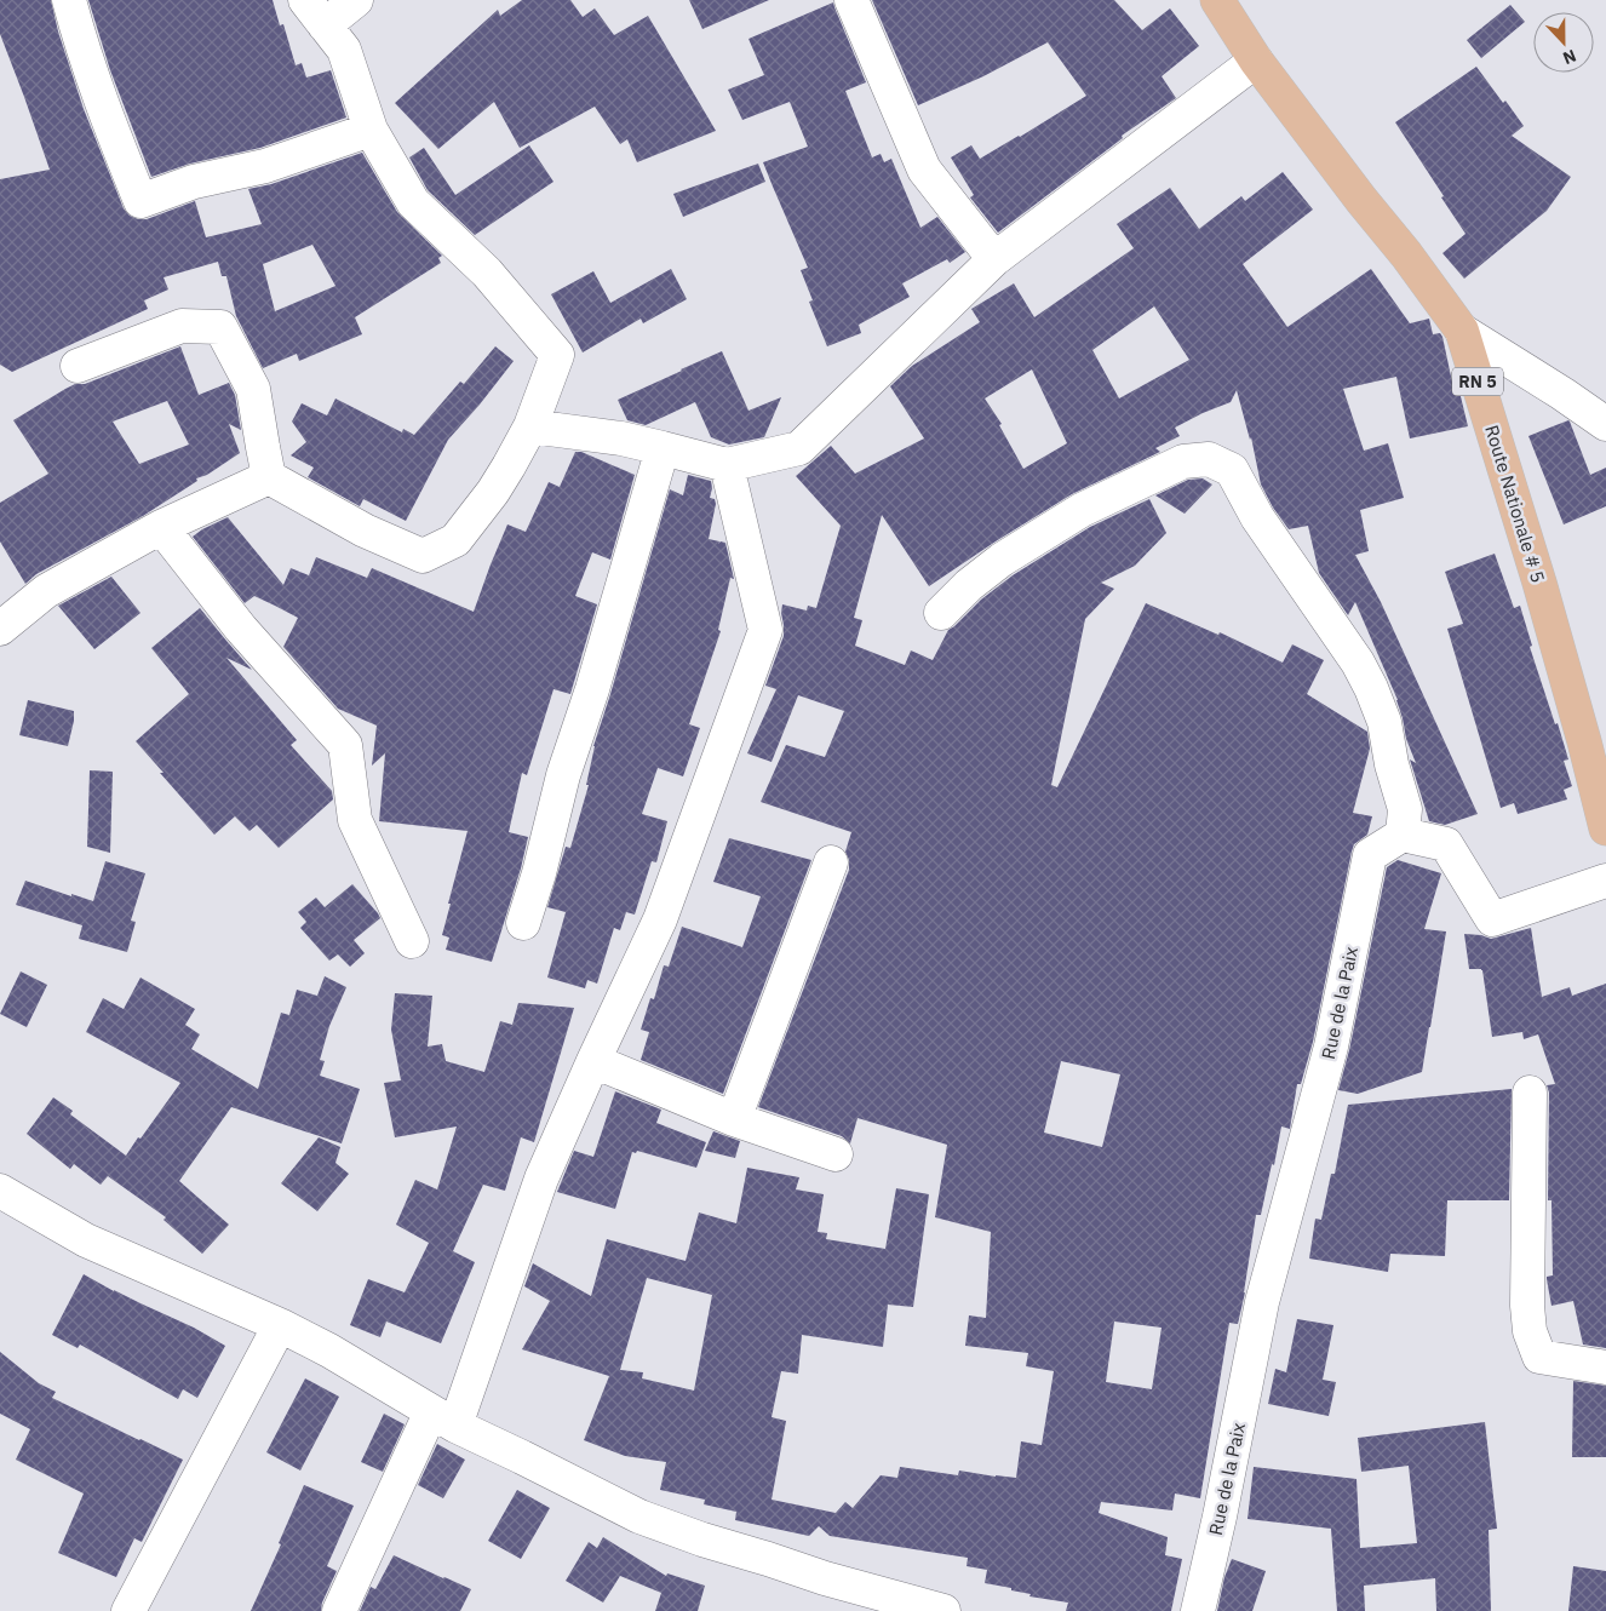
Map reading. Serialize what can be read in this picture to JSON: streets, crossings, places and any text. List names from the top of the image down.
{
  "streets": {
    "main road": ["RN 5", "Route Nationale # 5"],
    "street": ["Rue de la Paix"]
  },
  "north": "bottom"
}
